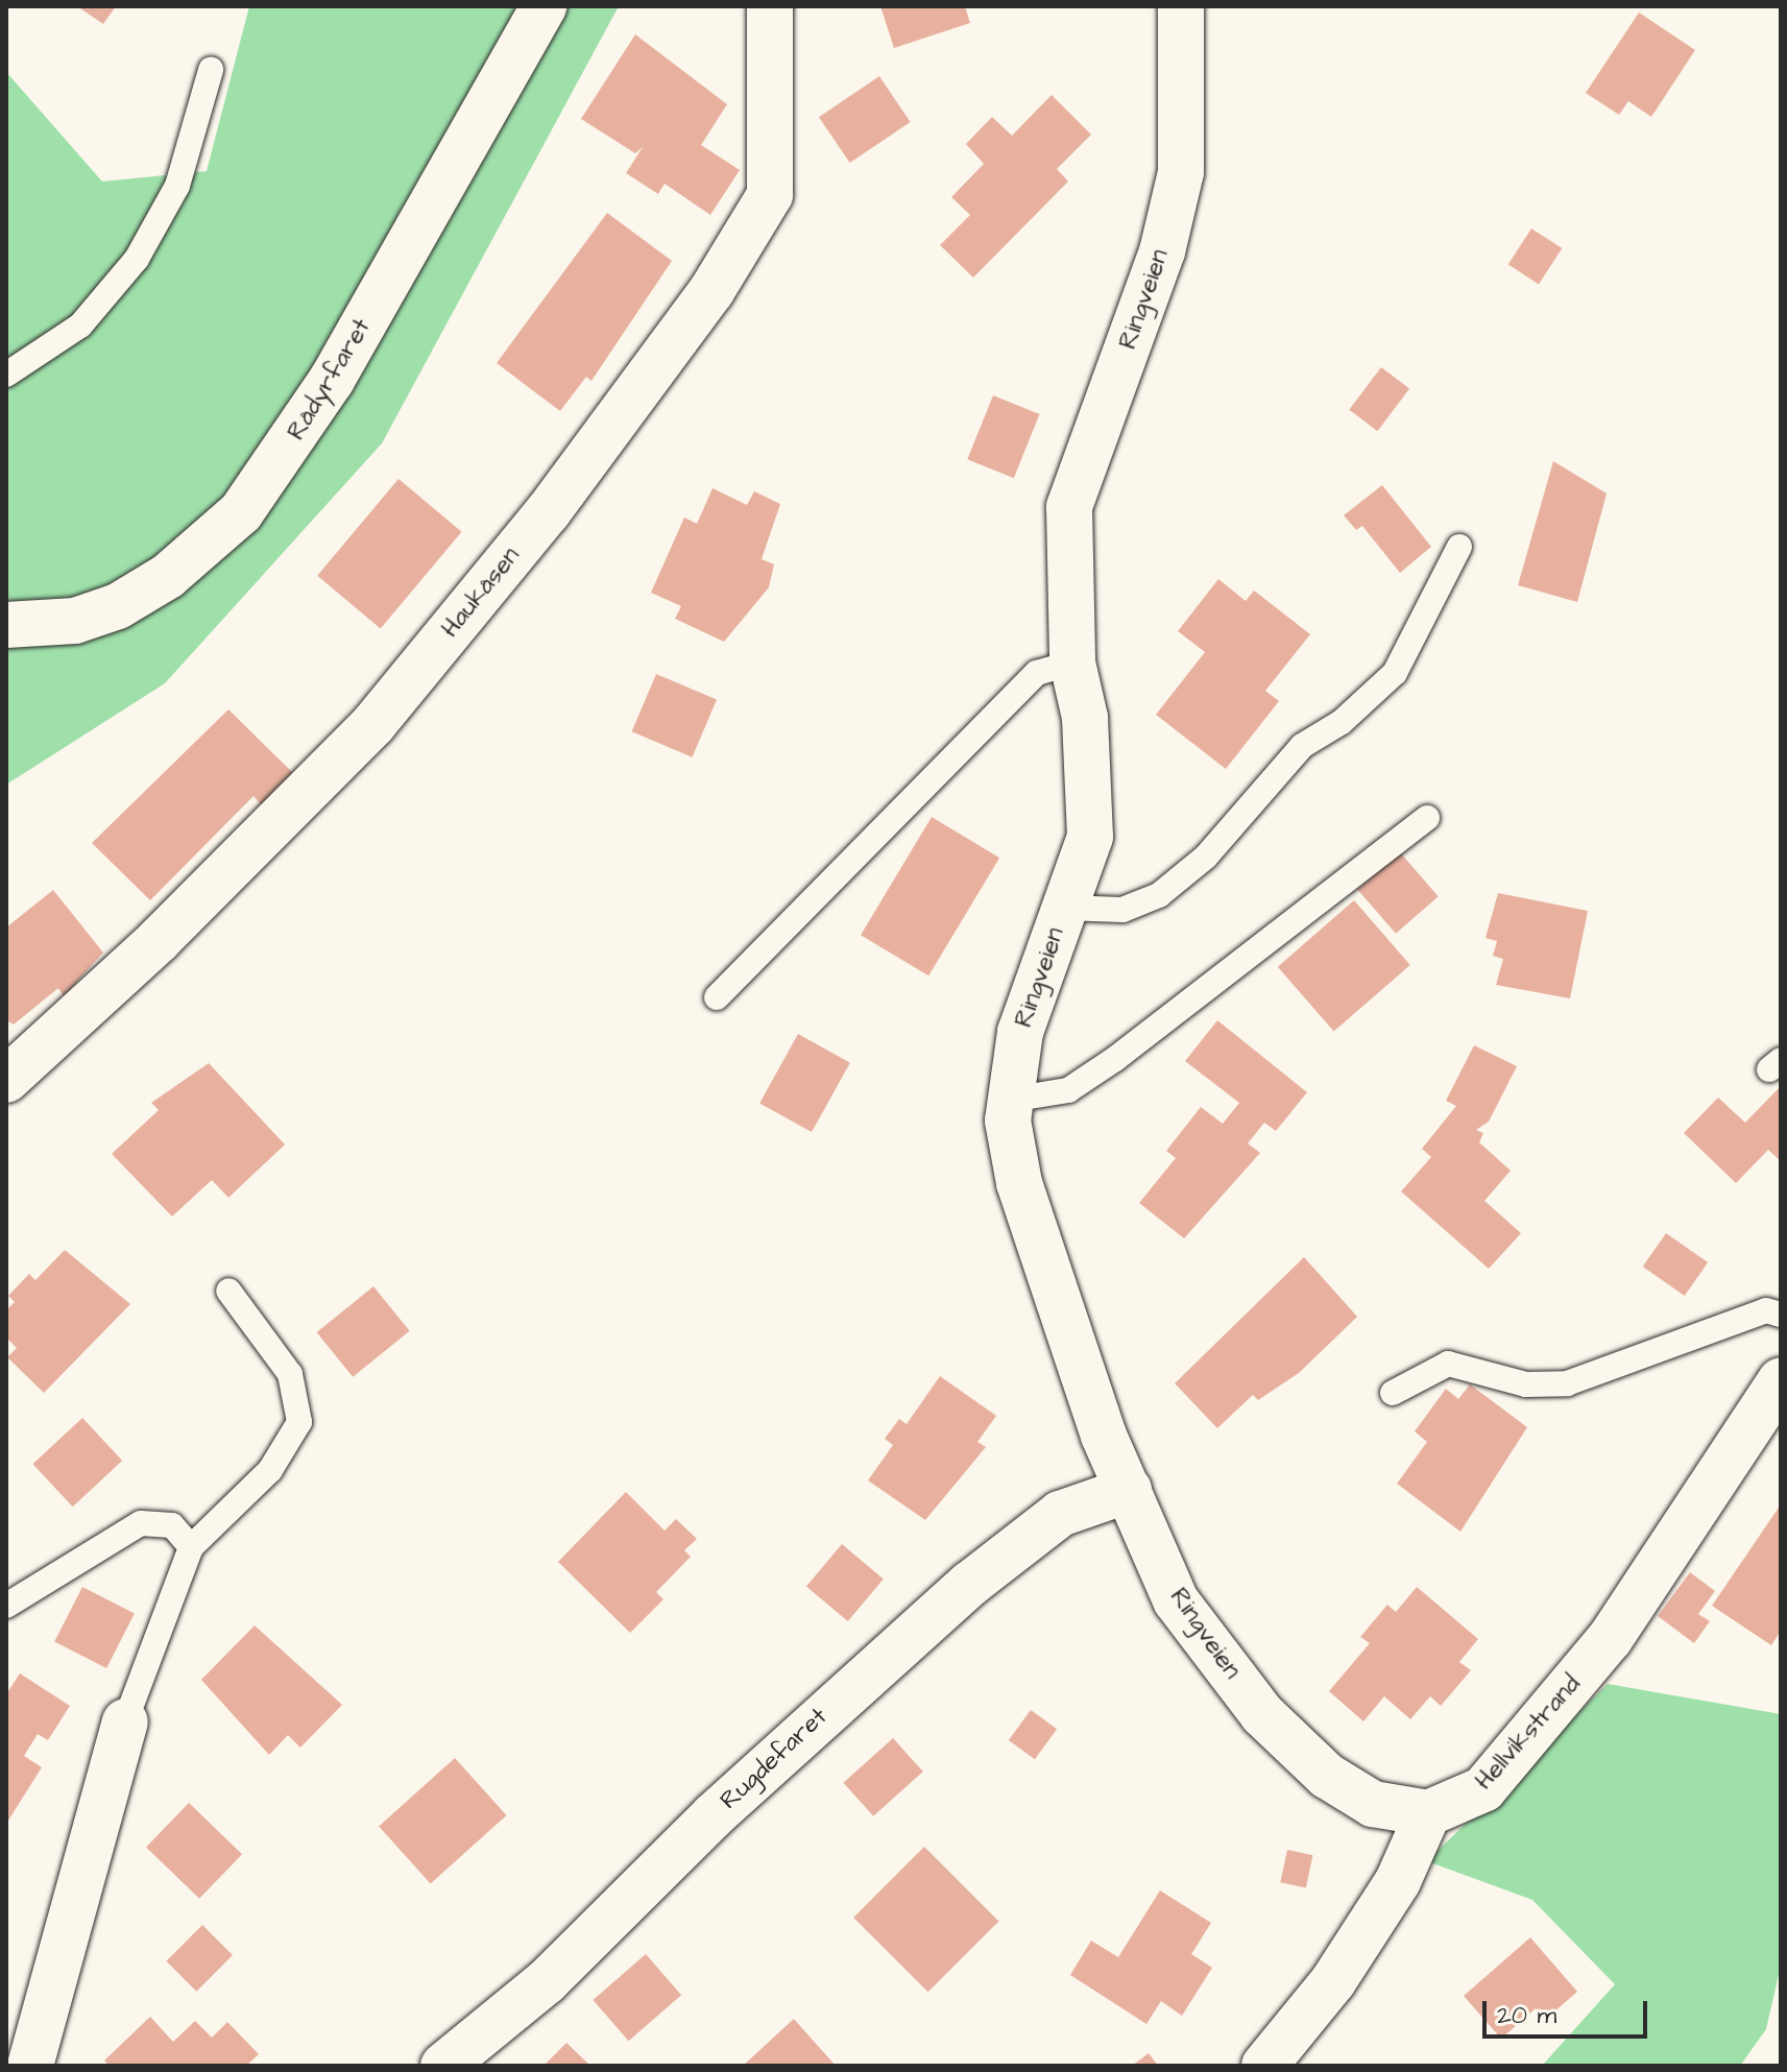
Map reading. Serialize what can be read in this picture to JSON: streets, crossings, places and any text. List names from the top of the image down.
{
  "streets": {
    "street": [
      "Ringveien",
      "Rådyrfaret",
      "Haukåsen",
      "Hellvikstrand",
      "Rugdefaret"
    ]
  },
  "crossings": [
    ["Ringveien", "Hellvikstrand"],
    ["Ringveien", "Rugdefaret"]
  ],
  "scale_bar": "20 m"
}
